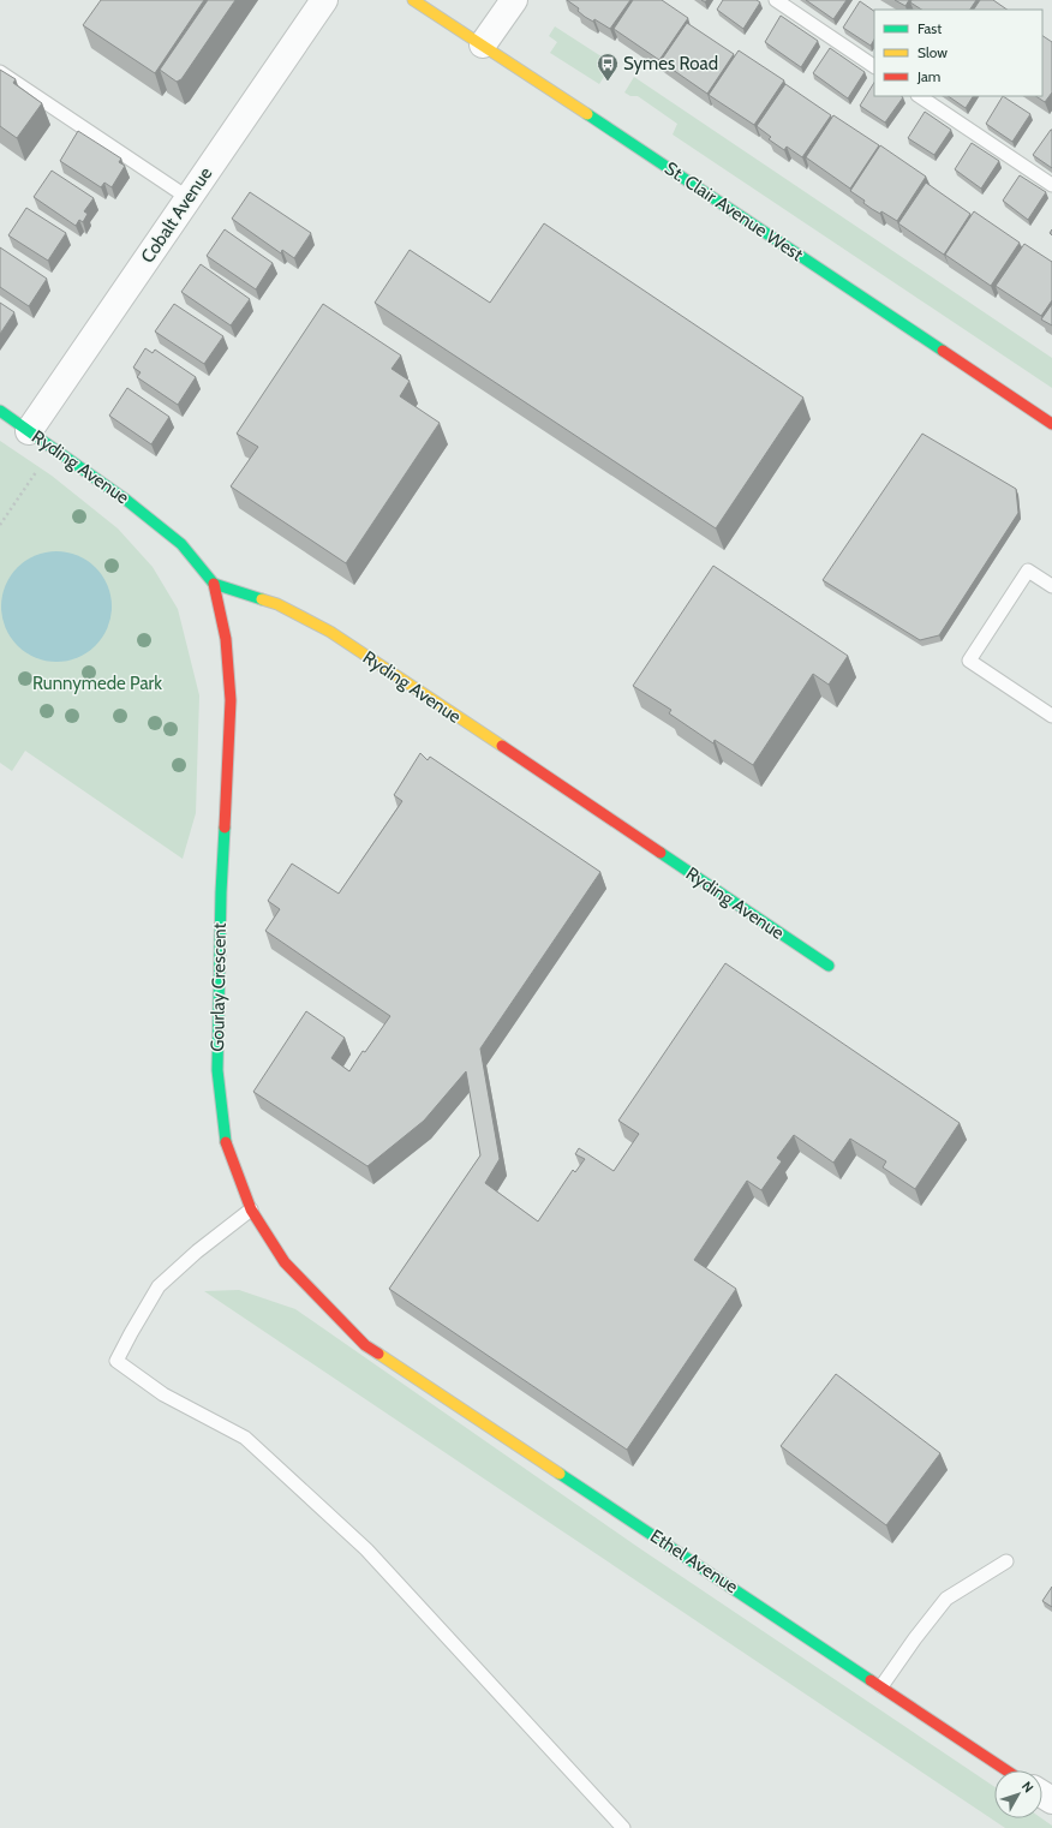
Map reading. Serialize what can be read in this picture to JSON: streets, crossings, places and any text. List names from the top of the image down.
{
  "streets": {
    "street": [
      "St. Clair Avenue West",
      "Cobalt Avenue",
      "Ryding Avenue",
      "Gourlay Crescent",
      "Ethel Avenue"
    ]
  },
  "crossings": [
    ["Cobalt Avenue", "Ryding Avenue"],
    ["Ryding Avenue", "Gourlay Crescent"],
    ["Gourlay Crescent", "Ethel Avenue"]
  ],
  "parks": ["Runnymede Park"],
  "places": {
    "bus stop": ["Symes Road"]
  },
  "legend": ["Fast", "Slow", "Jam"],
  "north": "top right"
}
